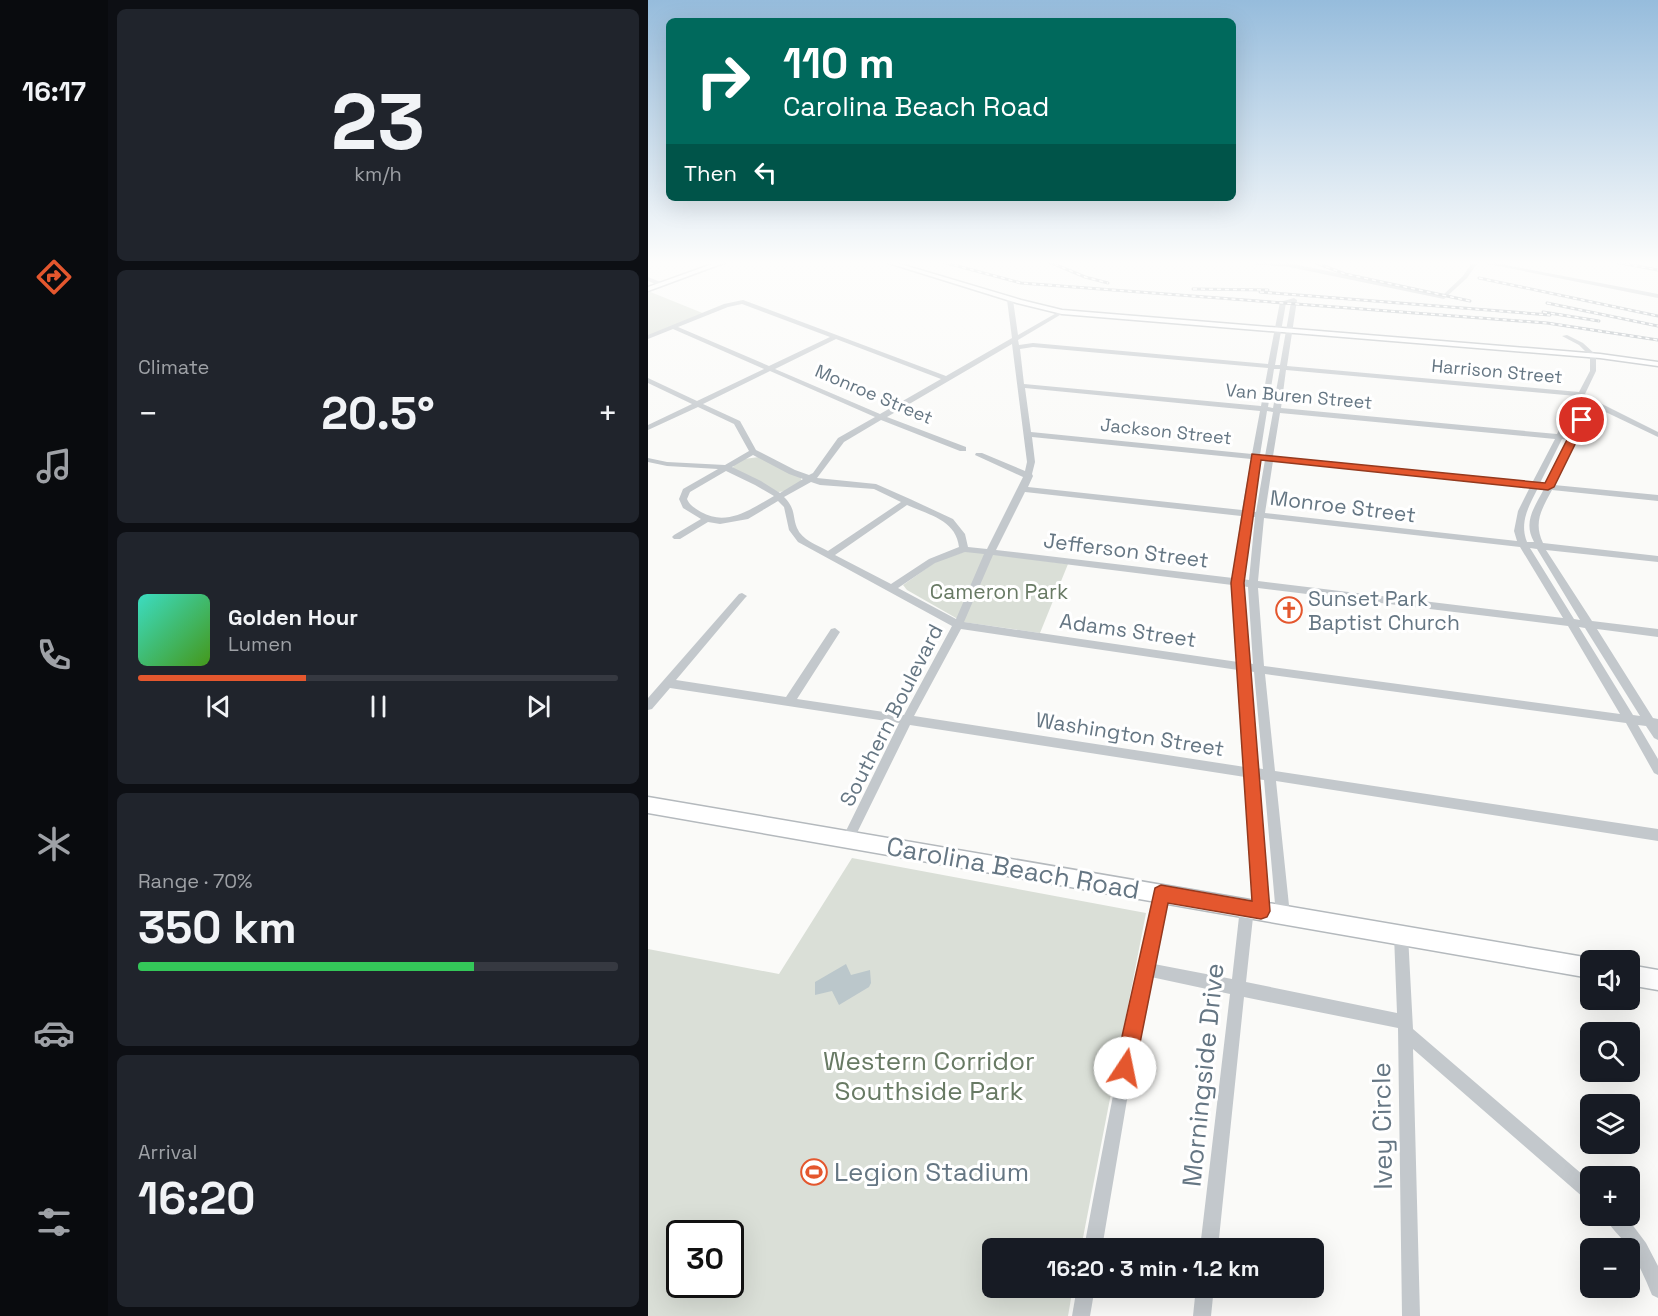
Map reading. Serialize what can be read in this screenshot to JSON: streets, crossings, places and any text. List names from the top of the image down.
{
  "streets": {
    "highway": ["Carolina Beach Road"],
    "street": [
      "Harrison Street",
      "Monroe Street",
      "Van Buren Street",
      "Jackson Street",
      "Jefferson Street",
      "Adams Street",
      "Southern Boulevard",
      "Washington Street",
      "Morningside Drive",
      "Ivey Circle"
    ]
  },
  "crossings": [
    ["Harrison Street", "Southern Boulevard"],
    ["Harrison Street", "Morningside Drive"],
    ["Monroe Street", "Southern Boulevard"],
    ["Monroe Street", "Morningside Drive"],
    ["Van Buren Street", "Southern Boulevard"],
    ["Van Buren Street", "Morningside Drive"],
    ["Jackson Street", "Southern Boulevard"],
    ["Jackson Street", "Morningside Drive"],
    ["Jefferson Street", "Southern Boulevard"],
    ["Jefferson Street", "Morningside Drive"],
    ["Adams Street", "Southern Boulevard"],
    ["Adams Street", "Morningside Drive"],
    ["Southern Boulevard", "Washington Street"],
    ["Southern Boulevard", "Carolina Beach Road"],
    ["Washington Street", "Morningside Drive"],
    ["Carolina Beach Road", "Morningside Drive"],
    ["Carolina Beach Road", "Ivey Circle"]
  ],
  "parks": ["Cameron Park", "Western Corridor Southside Park"],
  "places": {
    "church": ["Sunset Park Baptist Church"],
    "sports": ["Legion Stadium"]
  },
  "page": {
    "tabs": "16:17",
    "tile": [
      ["23", "km/h"],
      "Climate",
      ["Range · 70%", "350 km"],
      ["Arrival", "16:20"]
    ],
    "turn": ["110 m", "Carolina Beach Road"],
    "then": "Then",
    "heat": ["−", "20.5°", "+"],
    "song": ["Golden Hour", "Lumen"],
    "map_buttons": ["+", "−"],
    "limit": "30",
    "trip": "16:20 · 3 min · 1.2 km"
  }
}
